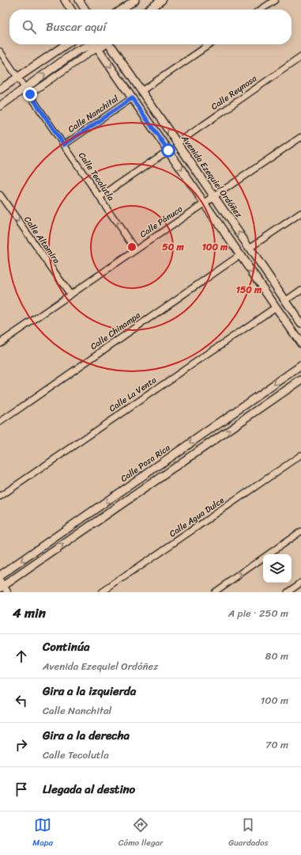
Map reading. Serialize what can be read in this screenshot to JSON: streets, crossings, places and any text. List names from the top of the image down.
{
  "streets": {
    "street": [
      "Calle Reynosa",
      "Calle Nanchital",
      "Calle Tecolutla",
      "Avenida Ezequiel Ordóñez",
      "Calle Pánuco",
      "Calle Altamira",
      "Calle Chinampa",
      "Calle La Venta",
      "Calle Poza Rica",
      "Calle Agua Dulce"
    ]
  },
  "crossings": [
    ["Calle Reynosa", "Avenida Ezequiel Ordóñez"],
    ["Calle Nanchital", "Calle Tecolutla"],
    ["Calle Tecolutla", "Calle Pánuco"],
    ["Avenida Ezequiel Ordóñez", "Calle Pánuco"],
    ["Calle Pánuco", "Calle Altamira"]
  ],
  "one_way": ["Calle Altamira"],
  "page": {
    "search": "Buscar aquí",
    "heading": ["4 min", "A pie · 250 m"],
    "list": [
      ["Continúa", "Avenida Ezequiel Ordóñez", "80 m"],
      ["Gira a la izquierda", "Calle Nanchital", "100 m"],
      ["Gira a la derecha", "Calle Tecolutla", "70 m"],
      "Llegada al destino"
    ],
    "nav": ["Mapa", "Cómo llegar", "Guardados"]
  },
  "rings": ["50 m", "100 m", "150 m"]
}
